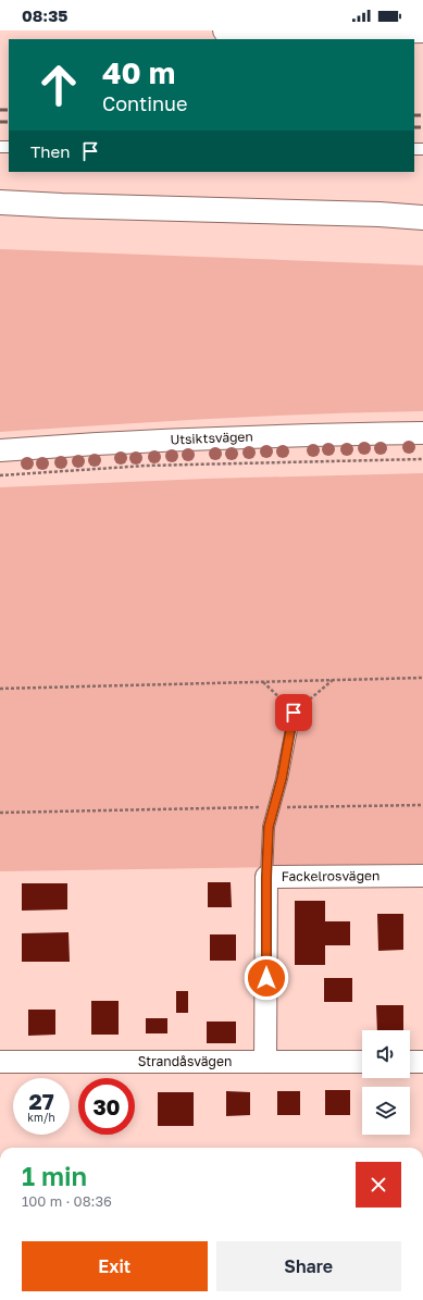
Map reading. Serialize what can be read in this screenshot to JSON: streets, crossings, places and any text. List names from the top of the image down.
{
  "streets": {
    "street": ["Utsiktsvägen", "Fackelrosvägen", "Strandåsvägen"]
  },
  "crossings": [
    ["Fackelrosvägen", "Strandåsvägen"]
  ],
  "page": {
    "status": "08:35",
    "turn": ["40 m", "Continue"],
    "then": "Then",
    "speed": "27 km/h",
    "limit": "30",
    "heading": ["1 min", "100 m · 08:36"],
    "buttons": ["Exit", "Share"]
  }
}
